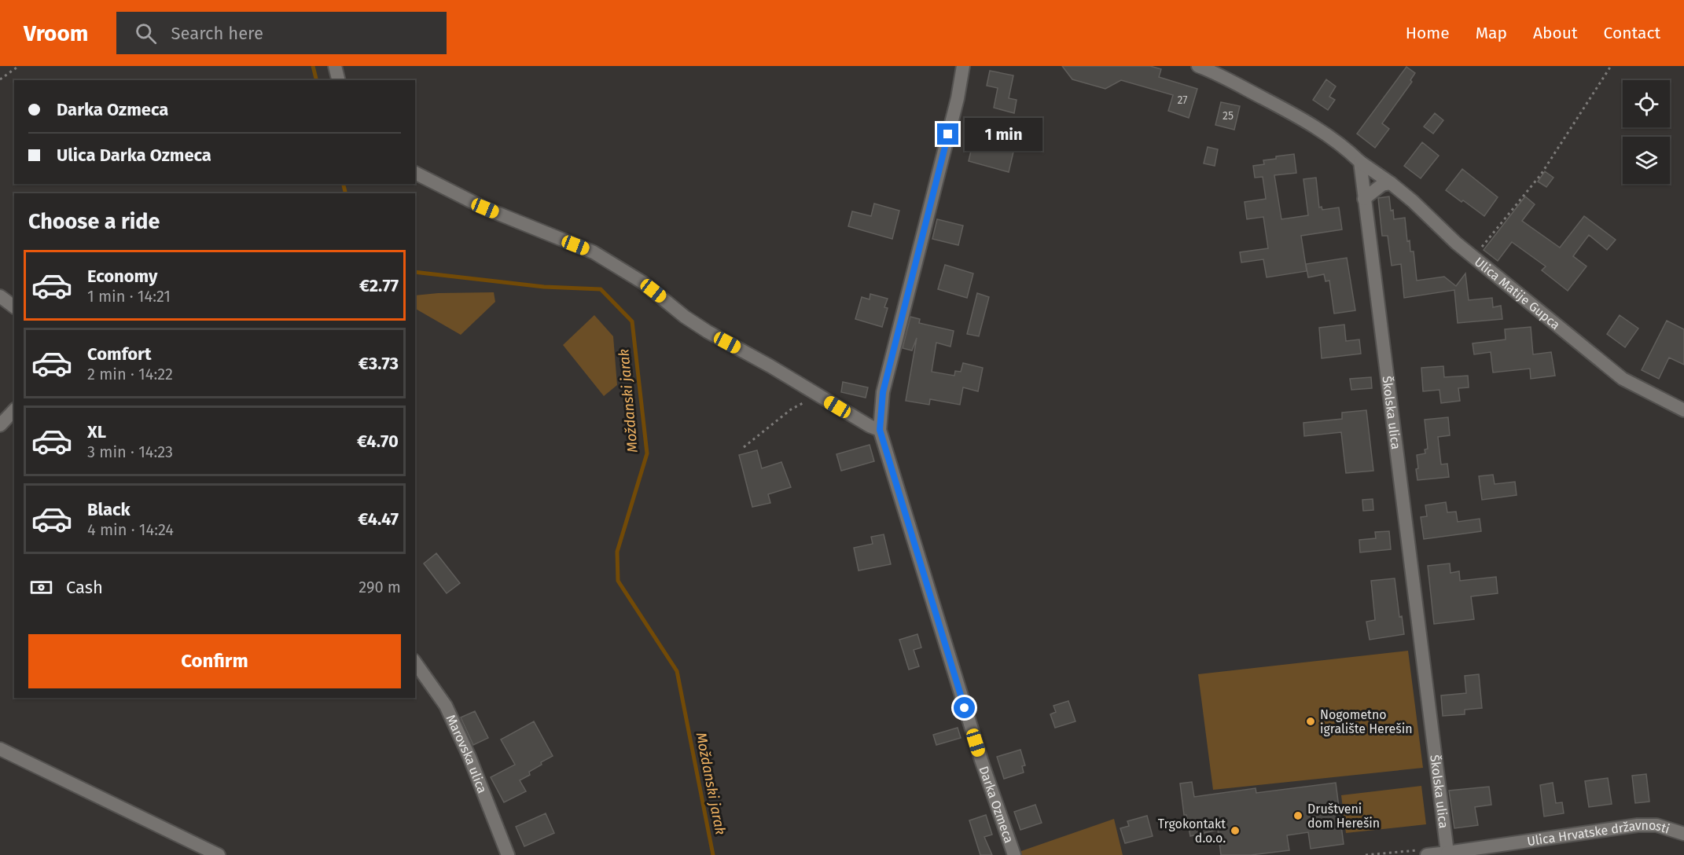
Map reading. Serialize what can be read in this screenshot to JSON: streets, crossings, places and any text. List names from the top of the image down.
{
  "streets": {
    "street": [
      "Ulica Matije Gupca",
      "Školska ulica",
      "Marovska ulica",
      "Darka Ozmeca",
      "Ulica Hrvatske državnosti"
    ]
  },
  "crossings": [
    ["Ulica Matije Gupca", "Školska ulica"],
    ["Školska ulica", "Ulica Hrvatske državnosti"]
  ],
  "water": ["Moždanski jarak"],
  "places": ["Nogometno igralište Herešin", "Društveni dom Herešin", "Trgokontakt d.o.o."],
  "house_numbers": ["27", "25"],
  "page": {
    "header": "Vroom",
    "search": "Search here",
    "nav": [
      "Home",
      "Map",
      "About",
      "Contact"
    ],
    "banner": ["Darka Ozmeca", "Ulica Darka Ozmeca"],
    "bubble": "1 min",
    "heading": "Choose a ride",
    "list": [
      {
        "name": "Economy",
        "note": "1 min · 14:21",
        "value": "€2.77"
      },
      {
        "name": "Comfort",
        "note": "2 min · 14:22",
        "value": "€3.73"
      },
      {
        "name": "XL",
        "note": "3 min · 14:23",
        "value": "€4.70"
      },
      {
        "name": "Black",
        "note": "4 min · 14:24",
        "value": "€4.47"
      }
    ],
    "pay": ["Cash", "290 m"],
    "buttons": "Confirm"
  }
}
